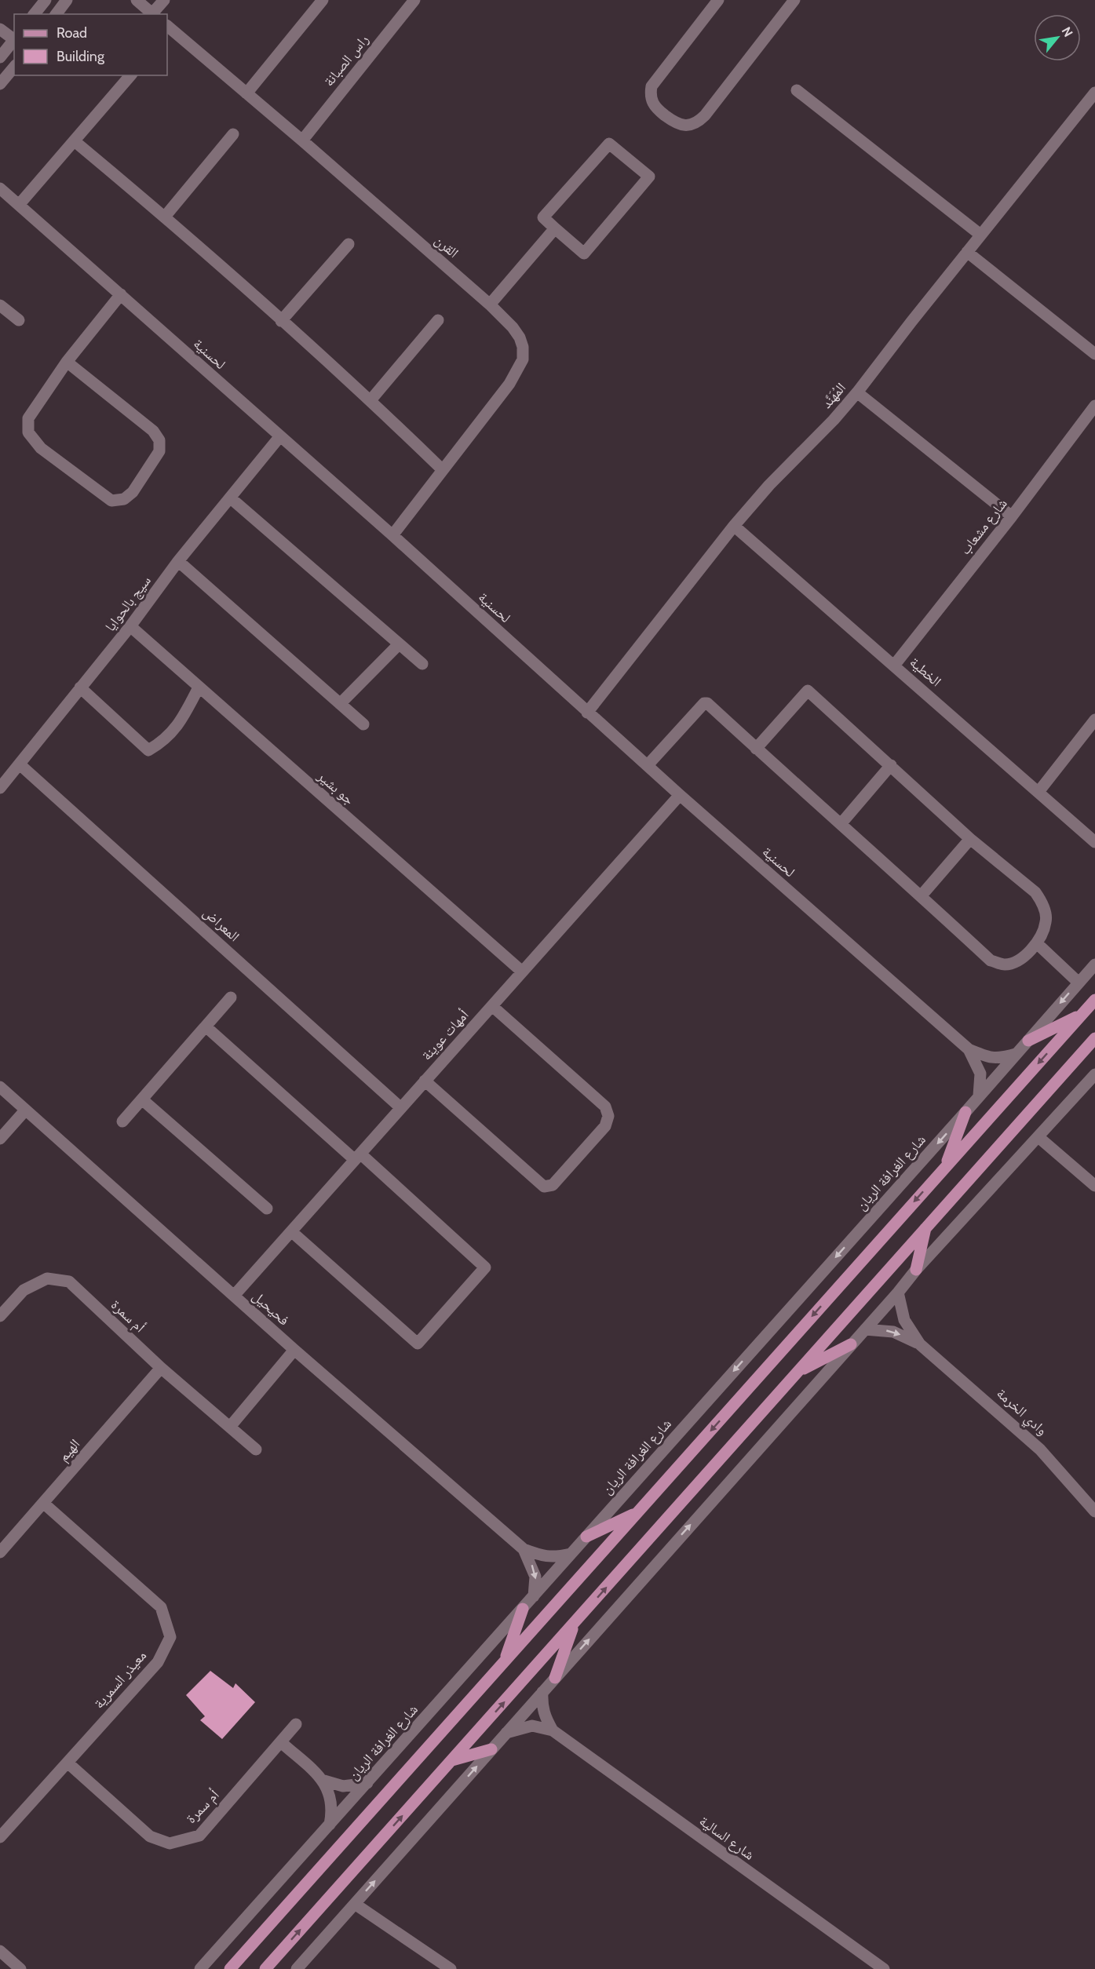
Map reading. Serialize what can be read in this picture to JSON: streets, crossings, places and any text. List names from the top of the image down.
{
  "streets": {
    "street": [
      "راس الصبانة",
      "القرن",
      "لحسنية",
      "المُهَنَّد",
      "شارع مشعاب",
      "سيج بالحوايا",
      "الخطية",
      "جو بشير",
      "المعراض",
      "أمهات عوينة",
      "شارع الغرافة الريان",
      "فحيحيل",
      "أم سمرة",
      "وادي الخرمة",
      "الهيم",
      "معيذر السمرية",
      "شارع السالية"
    ]
  },
  "crossings": [
    ["راس الصبانة", "القرن"],
    ["القرن", "لحسنية"],
    ["لحسنية", "المُهَنَّد"],
    ["لحسنية", "سيج بالحوايا"],
    ["لحسنية", "أمهات عوينة"],
    ["لحسنية", "شارع الغرافة الريان"],
    ["المُهَنَّد", "الخطية"],
    ["شارع مشعاب", "الخطية"],
    ["سيج بالحوايا", "جو بشير"],
    ["سيج بالحوايا", "المعراض"],
    ["جو بشير", "أمهات عوينة"],
    ["المعراض", "أمهات عوينة"],
    ["أمهات عوينة", "فحيحيل"],
    ["شارع الغرافة الريان", "فحيحيل"],
    ["أم سمرة", "الهيم"],
    ["أم سمرة", "معيذر السمرية"],
    ["الهيم", "معيذر السمرية"]
  ],
  "legend": ["Road", "Building"],
  "north": "top right"
}
